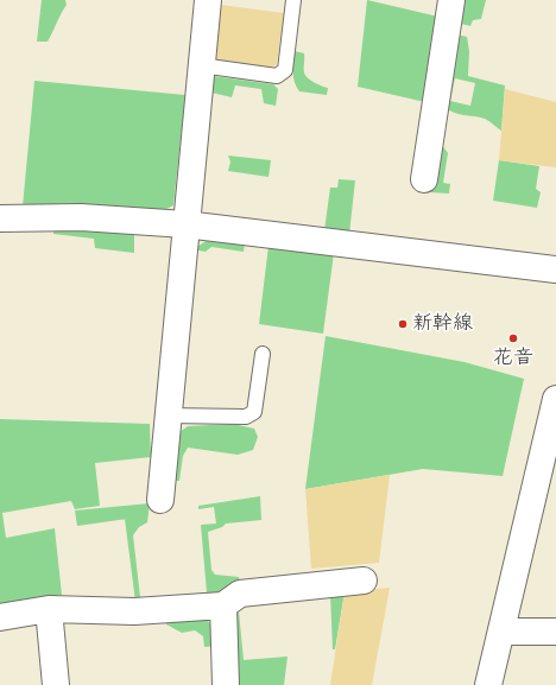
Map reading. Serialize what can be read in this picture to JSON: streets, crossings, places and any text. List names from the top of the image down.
{
  "places": ["新幹線", "花音"]
}
